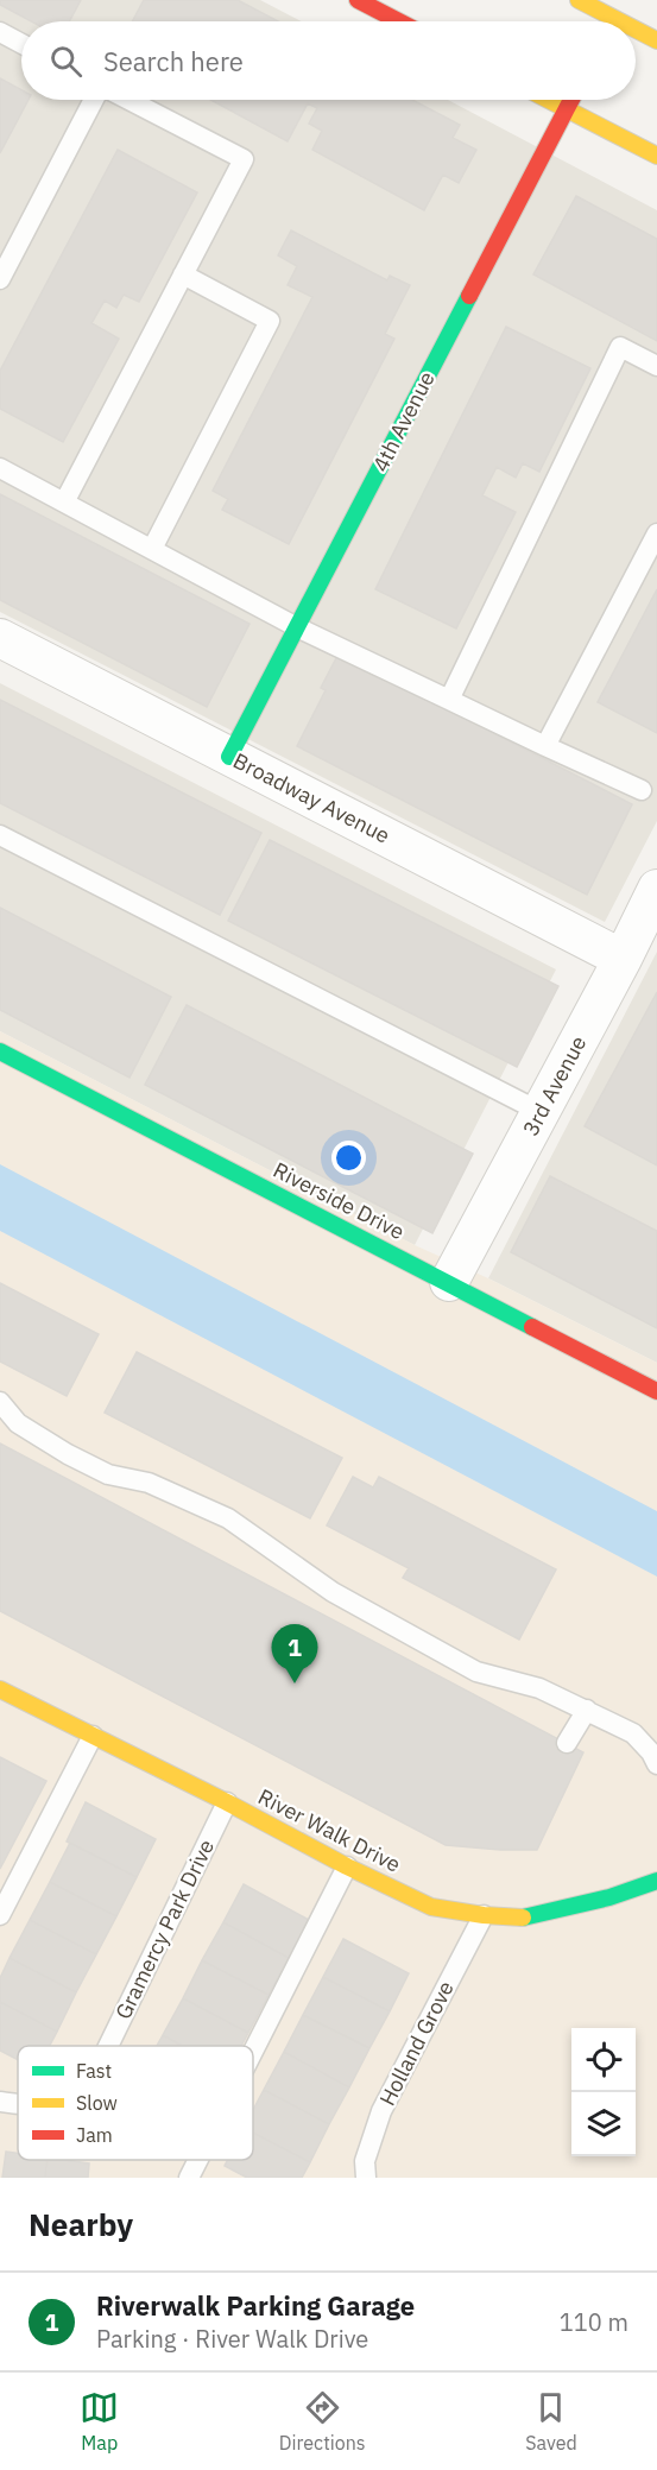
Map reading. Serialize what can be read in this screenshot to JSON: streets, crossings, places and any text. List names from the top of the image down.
{
  "streets": {
    "street": [
      "4th Avenue",
      "Broadway Avenue",
      "3rd Avenue",
      "Riverside Drive",
      "River Walk Drive"
    ],
    "lane": ["Gramercy Park Drive", "Holland Grove"]
  },
  "crossings": [
    ["4th Avenue", "Broadway Avenue"],
    ["Broadway Avenue", "3rd Avenue"],
    ["3rd Avenue", "Riverside Drive"],
    ["River Walk Drive", "Gramercy Park Drive"],
    ["River Walk Drive", "Holland Grove"]
  ],
  "legend": ["Fast", "Slow", "Jam"],
  "page": {
    "search": "Search here",
    "pins": "1",
    "heading": "Nearby",
    "list": [
      {
        "mark": "1",
        "name": "Riverwalk Parking Garage",
        "note": "Parking · River Walk Drive",
        "value": "110 m"
      }
    ],
    "nav": ["Map", "Directions", "Saved"]
  }
}
